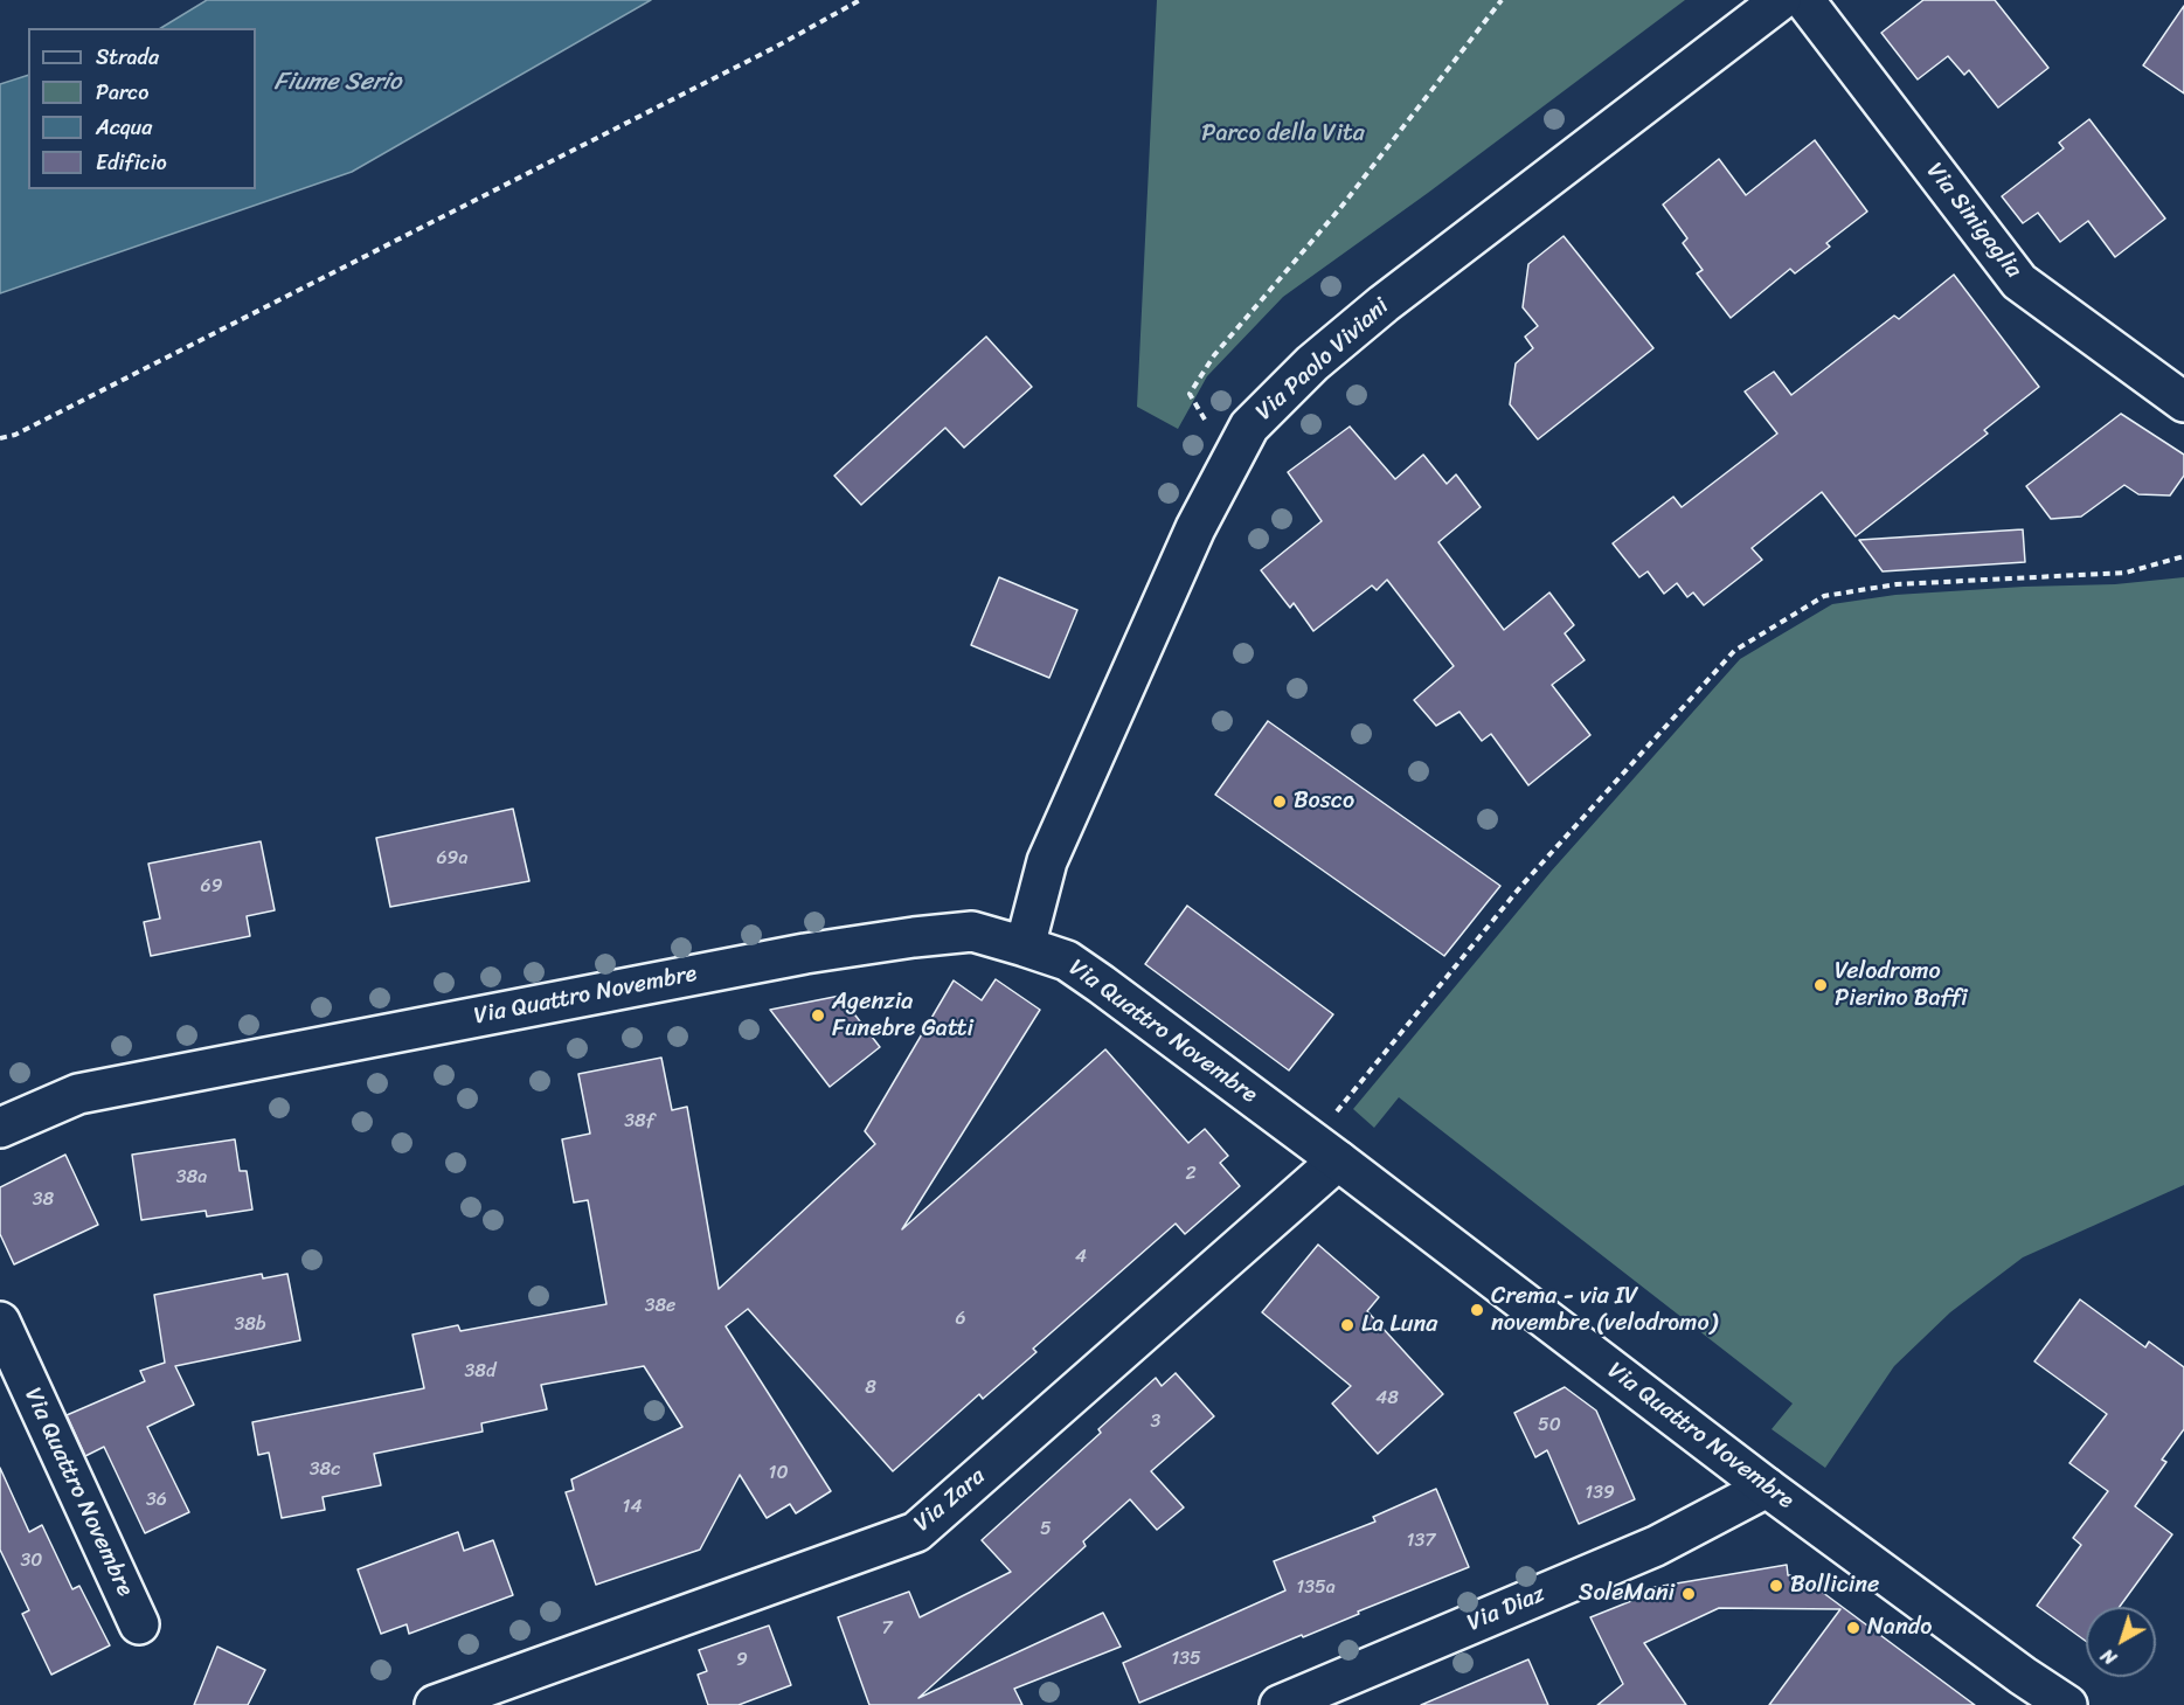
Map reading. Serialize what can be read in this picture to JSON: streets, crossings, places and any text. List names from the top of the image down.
{
  "streets": {
    "street": [
      "Via Sinigaglia",
      "Via Paolo Viviani",
      "Via Quattro Novembre",
      "Via Zara",
      "Via Diaz"
    ]
  },
  "crossings": [
    ["Via Paolo Viviani", "Via Quattro Novembre"],
    ["Via Quattro Novembre", "Via Zara"],
    ["Via Quattro Novembre", "Via Diaz"]
  ],
  "water": ["Fiume Serio"],
  "parks": ["Parco della Vita"],
  "places": [
    "Bosco",
    "Velodromo Pierino Baffi",
    "Agenzia Funebre Gatti",
    "Crema - via IV novembre (velodromo)",
    "La Luna",
    "Bollicine",
    "SoleMani",
    "Nando"
  ],
  "house_numbers": [
    "69a",
    "69",
    "38f",
    "2",
    "38a",
    "38",
    "4",
    "38e",
    "6",
    "38b",
    "38d",
    "8",
    "48",
    "3",
    "50",
    "38c",
    "10",
    "139",
    "36",
    "14",
    "5",
    "137",
    "30",
    "135a",
    "7",
    "135",
    "9"
  ],
  "legend": [
    "Strada",
    "Parco",
    "Acqua",
    "Edificio"
  ],
  "north": "bottom left"
}
